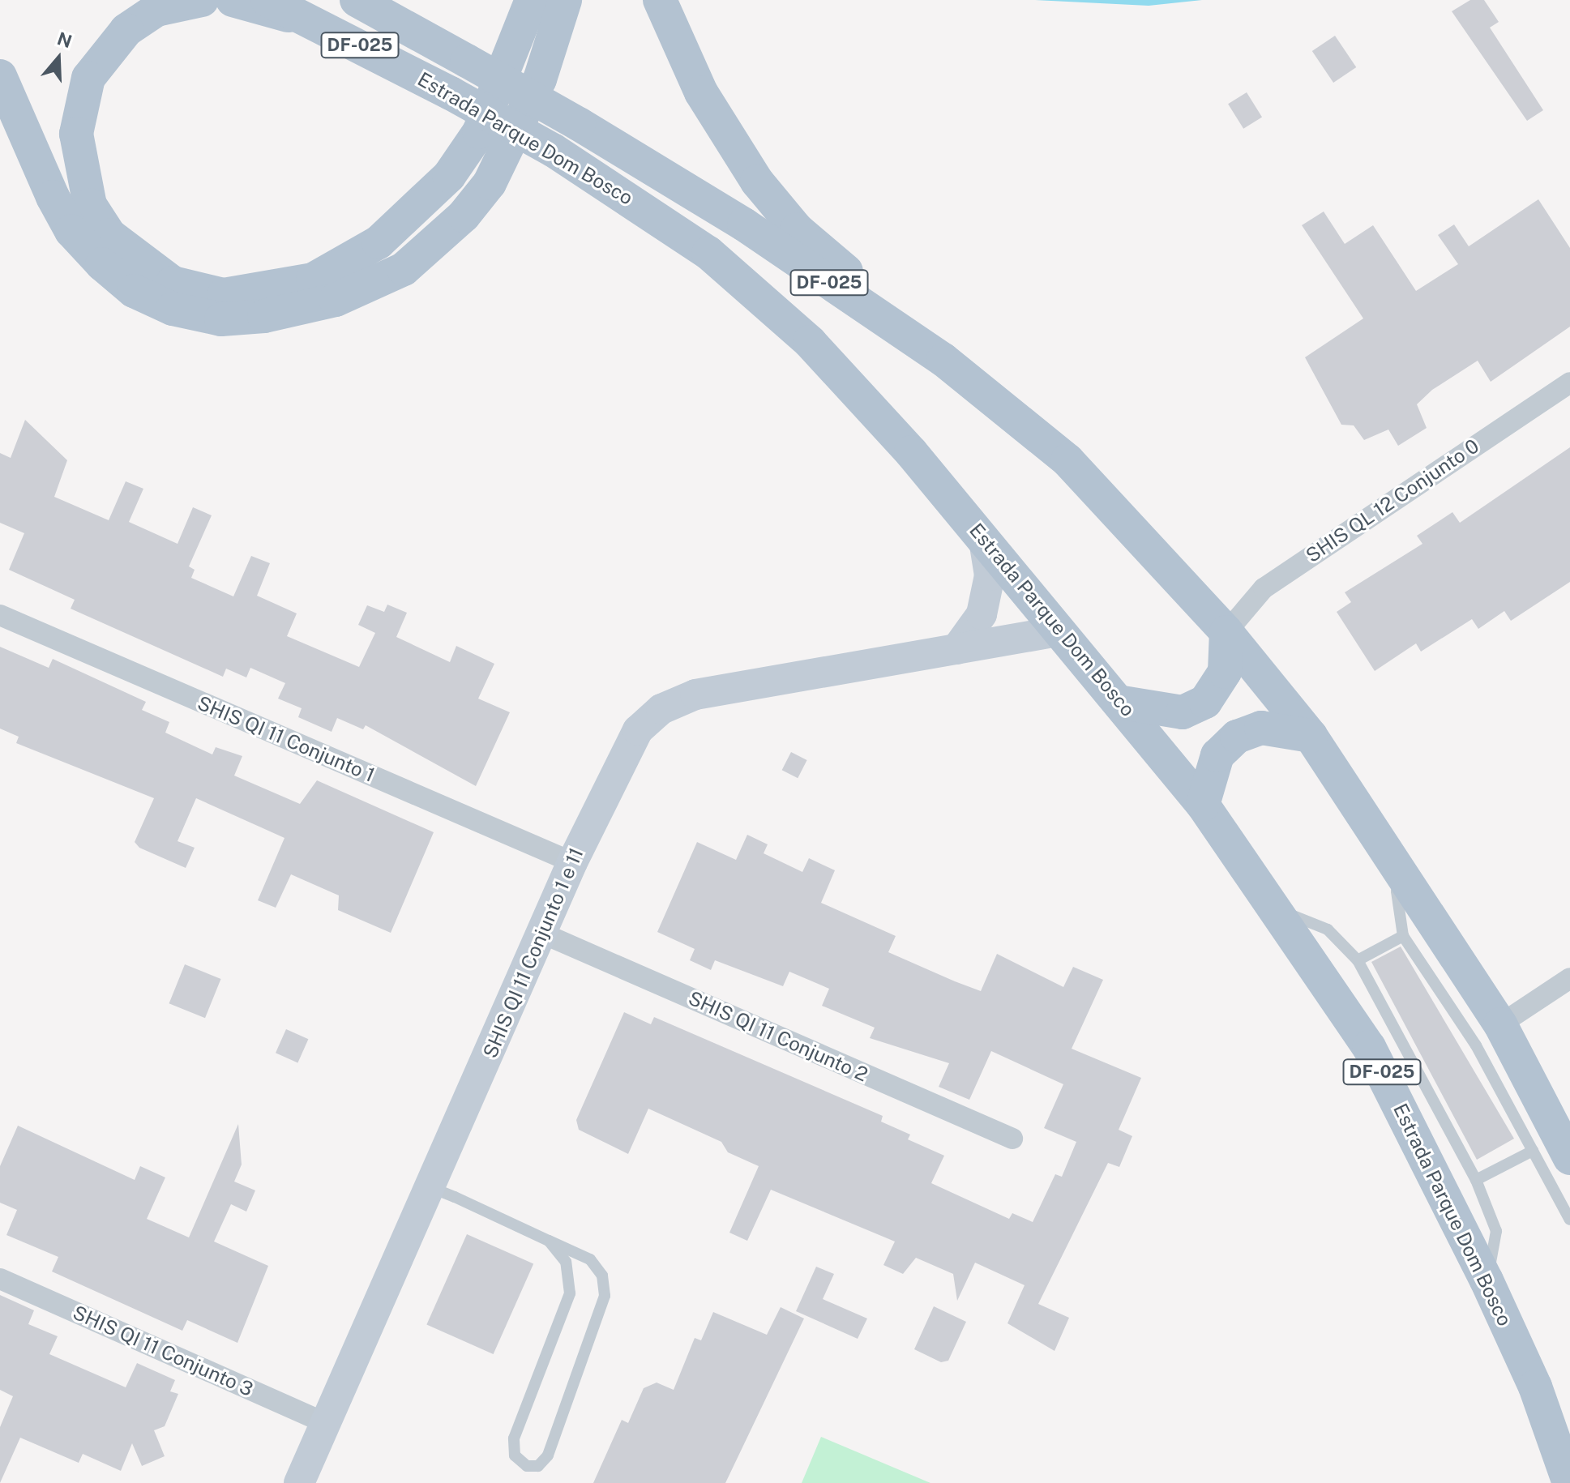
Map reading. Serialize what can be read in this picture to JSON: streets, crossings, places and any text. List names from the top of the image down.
{
  "streets": {
    "main road": ["DF-025", "Estrada Parque Dom Bosco"],
    "street": [
      "SHIS QL 12 Conjunto 0",
      "SHIS QI 11 Conjunto 1",
      "SHIS QI 11 Conjunto 1 e 11",
      "SHIS QI 11 Conjunto 2",
      "SHIS QI 11 Conjunto 3"
    ]
  },
  "crossings": [
    ["Estrada Parque Dom Bosco", "SHIS QL 12 Conjunto 0"],
    ["Estrada Parque Dom Bosco", "SHIS QI 11 Conjunto 1 e 11"],
    ["SHIS QI 11 Conjunto 1", "SHIS QI 11 Conjunto 1 e 11"],
    ["SHIS QI 11 Conjunto 1 e 11", "SHIS QI 11 Conjunto 2"],
    ["SHIS QI 11 Conjunto 1 e 11", "SHIS QI 11 Conjunto 3"]
  ],
  "north": "top"
}
